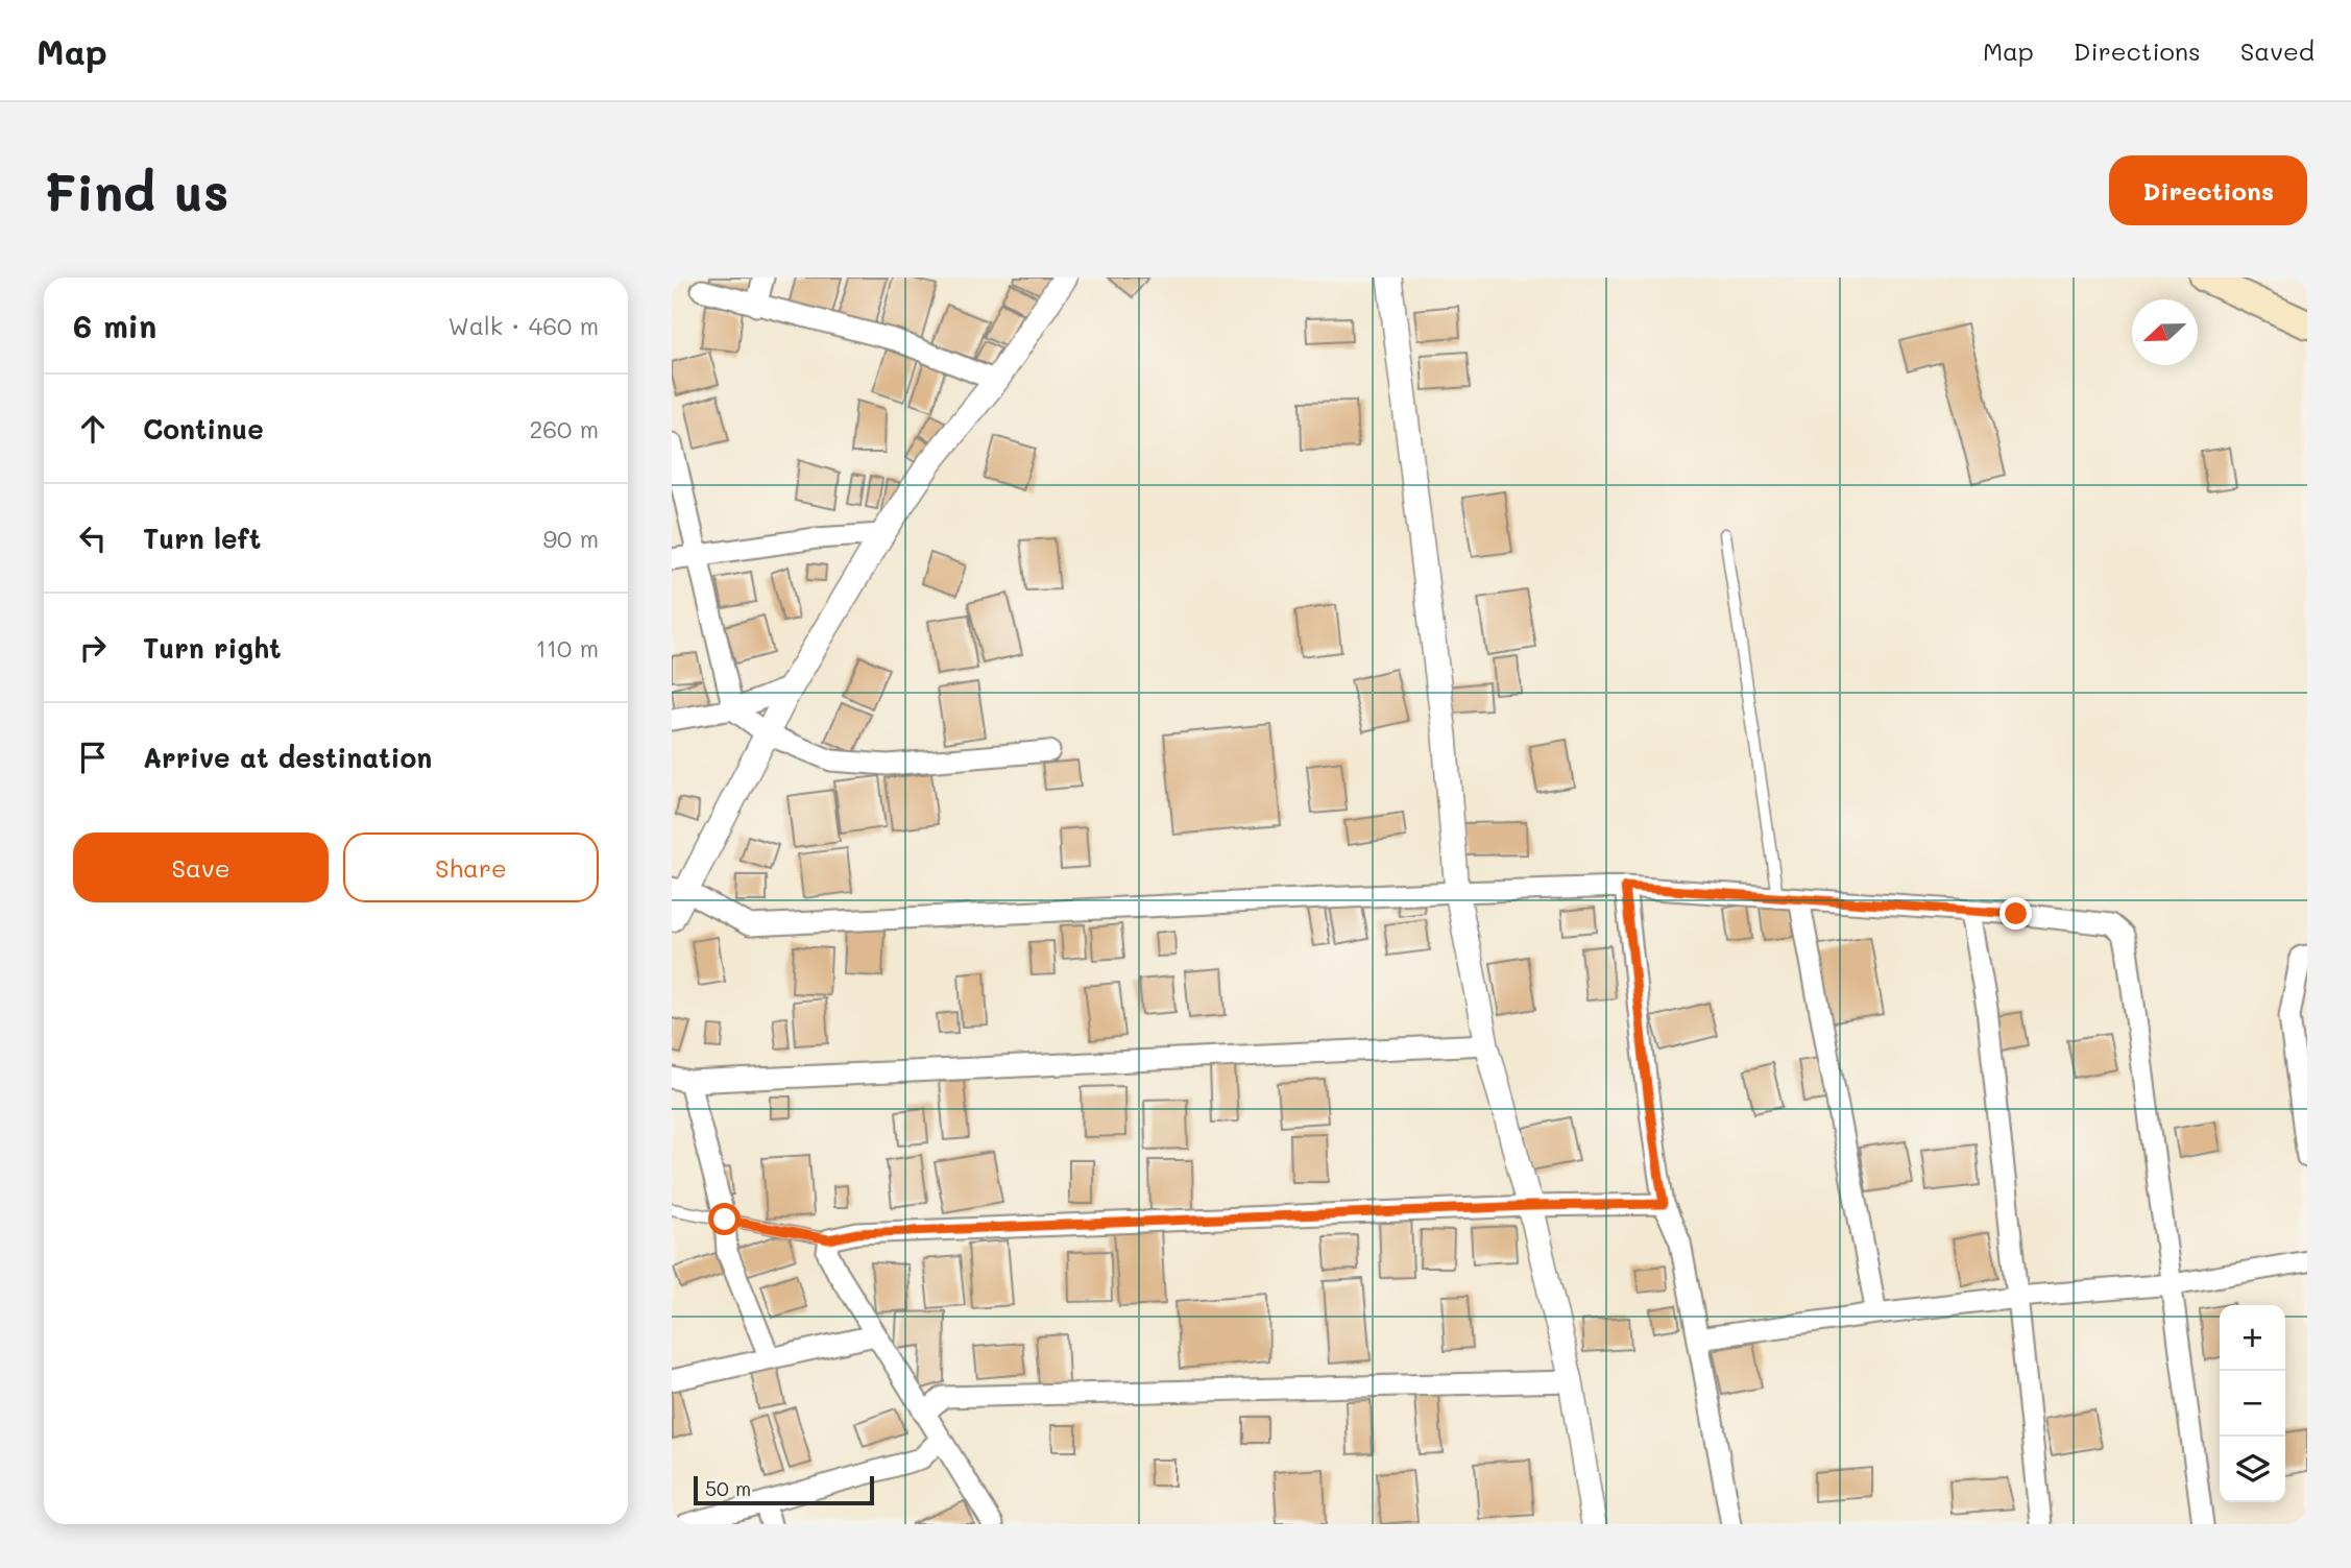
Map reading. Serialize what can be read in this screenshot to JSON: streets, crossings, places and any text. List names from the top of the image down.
{
  "scale_bar": "50 m",
  "north": "left",
  "page": {
    "header": "Map",
    "nav": ["Map", "Directions", "Saved"],
    "buttons": [
      "Directions",
      ["Save", "Share"]
    ],
    "title": "Find us",
    "heading": ["6 min", "Walk · 460 m"],
    "list": [
      ["Continue", "260 m"],
      ["Turn left", "90 m"],
      ["Turn right", "110 m"],
      "Arrive at destination"
    ],
    "map_buttons": ["+", "−"],
    "scale": "50 m"
  }
}
